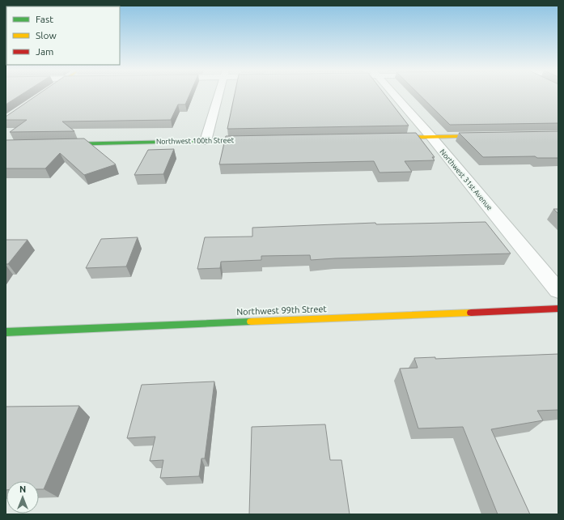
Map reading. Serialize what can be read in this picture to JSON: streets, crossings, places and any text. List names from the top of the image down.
{
  "streets": {
    "street": ["Northwest 100th Street", "Northwest 31st Avenue", "Northwest 99th Street"]
  },
  "legend": ["Fast", "Slow", "Jam"],
  "north": "top"
}
